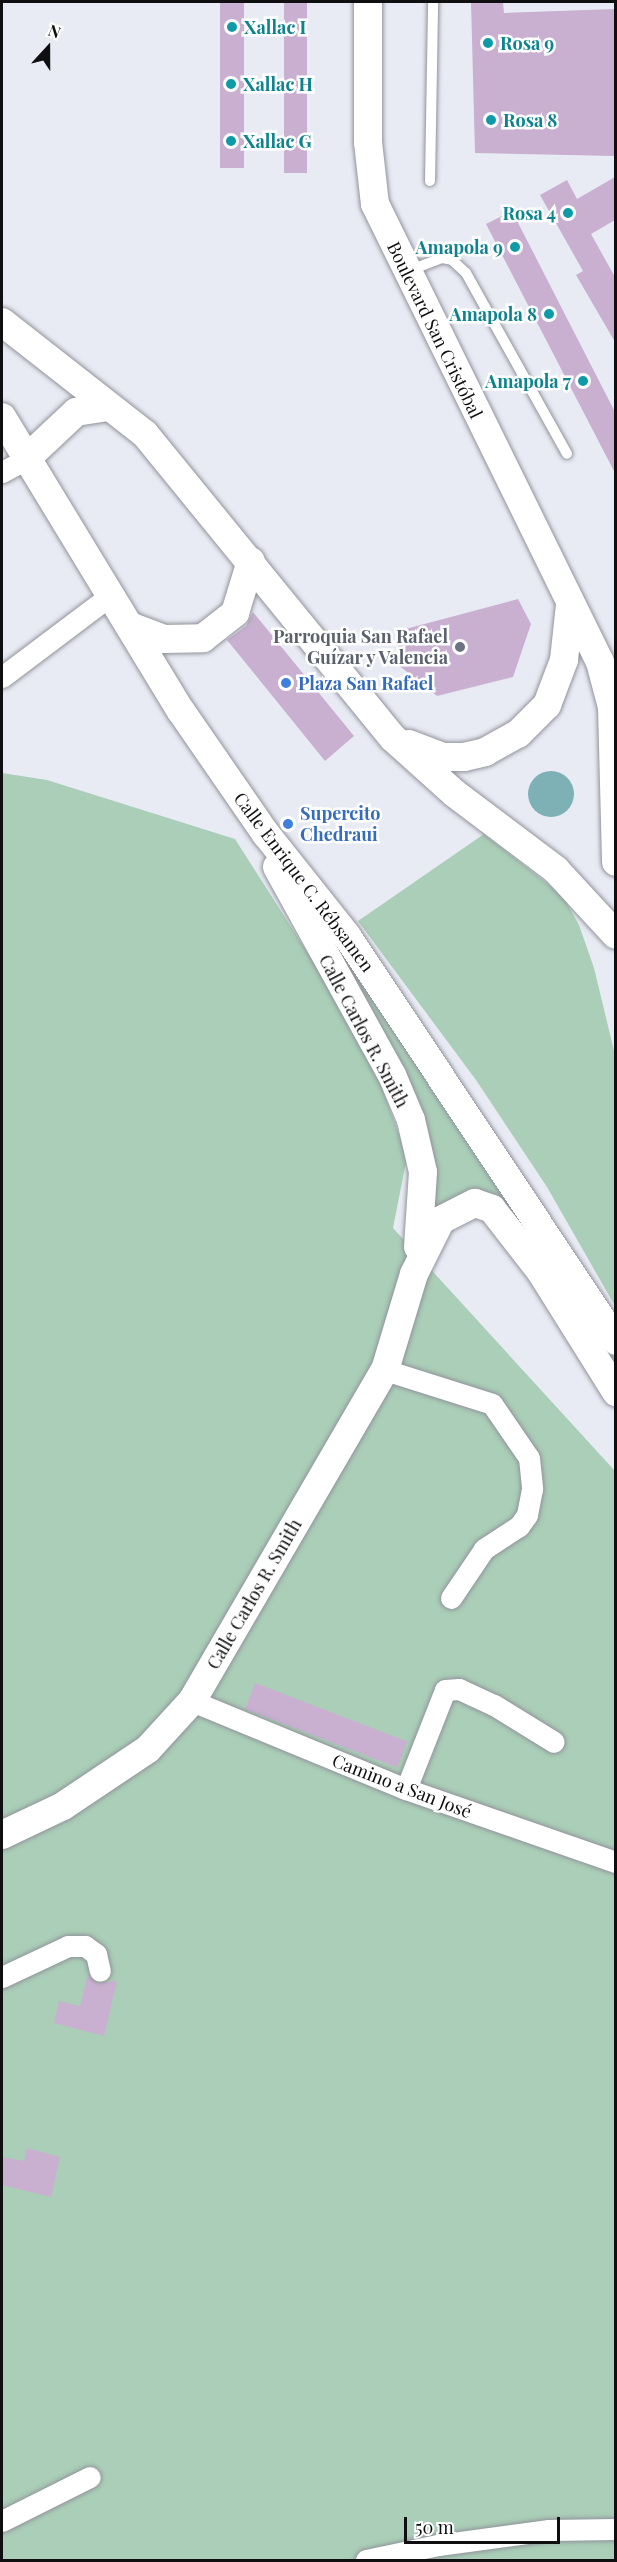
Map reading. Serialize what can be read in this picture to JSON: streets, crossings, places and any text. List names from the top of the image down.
{
  "streets": {
    "street": [
      "Boulevard San Cristóbal",
      "Calle Enrique C. Rébsamen",
      "Calle Carlos R. Smith",
      "Camino a San José"
    ]
  },
  "crossings": [
    ["Calle Enrique C. Rébsamen", "Calle Carlos R. Smith"],
    ["Calle Carlos R. Smith", "Camino a San José"]
  ],
  "places": [
    "Xallac I",
    "Rosa 9",
    "Xallac H",
    "Rosa 8",
    "Xallac G",
    "Rosa 4",
    "Amapola 9",
    "Amapola 8",
    "Amapola 7",
    "Parroquia San Rafael Guízar y Valencia",
    "Plaza San Rafael",
    "Supercito Chedraui"
  ],
  "scale_bar": "50 m",
  "north": "top"
}
